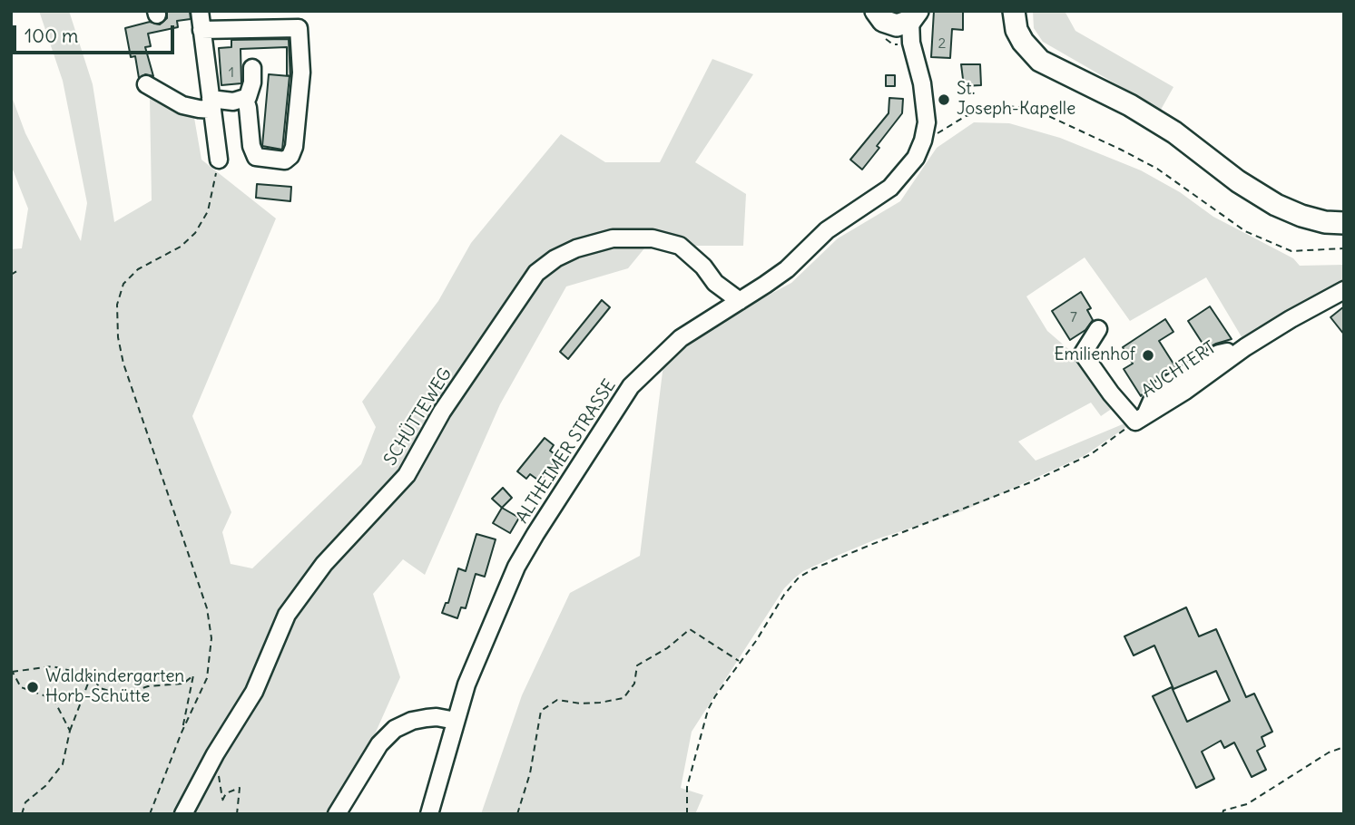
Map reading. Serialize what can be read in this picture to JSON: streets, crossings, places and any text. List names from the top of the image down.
{
  "streets": {
    "street": ["AUCHTERT", "SCHÜTTEWEG", "ALTHEIMER STRASSE"]
  },
  "crossings": [
    ["SCHÜTTEWEG", "ALTHEIMER STRASSE"]
  ],
  "places": ["St. Joseph-Kapelle", "Emilienhof", "Waldkindergarten Horb-Schütte"],
  "house_numbers": ["2", "1", "7"],
  "scale_bar": "100 m"
}
